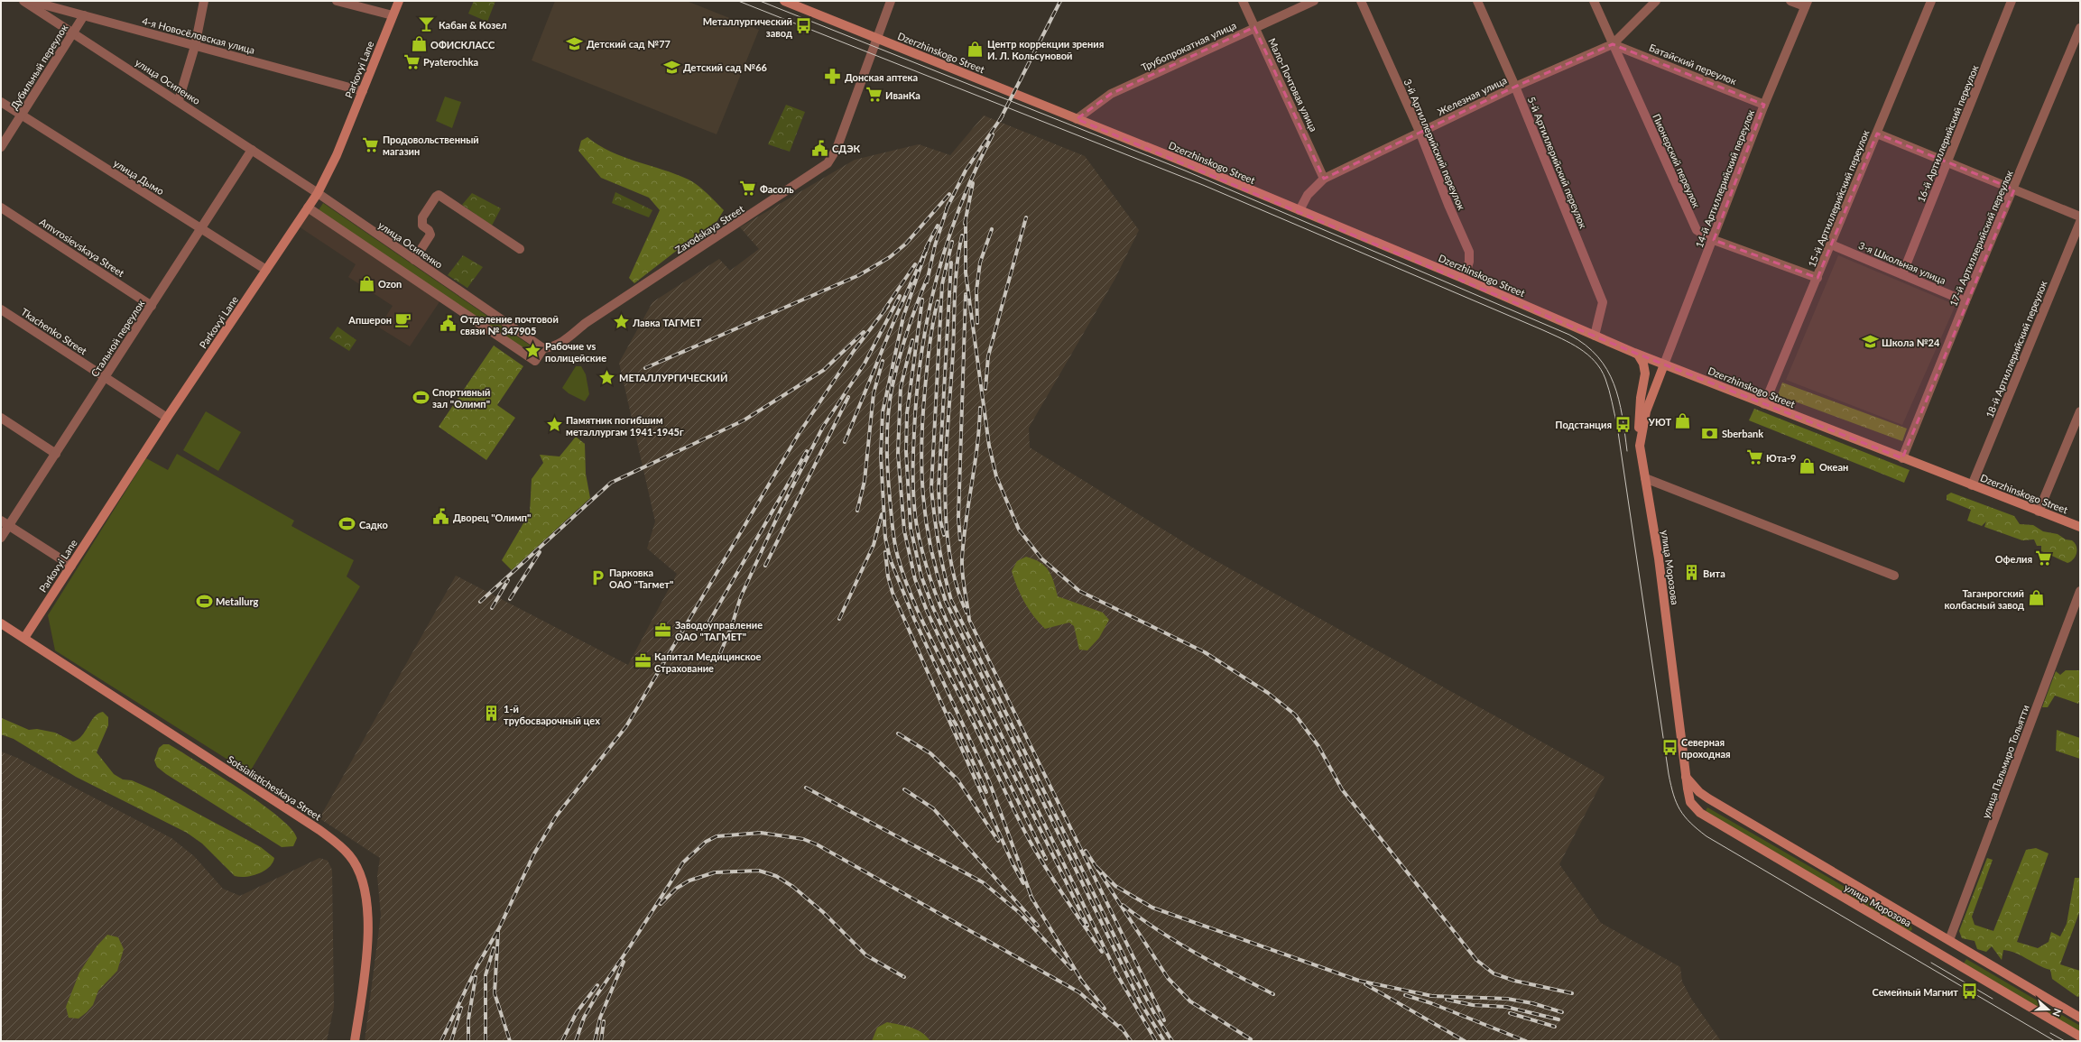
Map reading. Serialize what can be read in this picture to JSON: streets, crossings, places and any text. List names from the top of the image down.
{
  "streets": {
    "main road": [
      "Dzerzhinskogo Street",
      "Parkovyi Lane",
      "улица Морозова",
      "Sotsialisticheskaya Street"
    ],
    "street": [
      "4-я Новосёловская улица",
      "Трубопрокатная улица",
      "Батайский переулок",
      "Дубильный переулок",
      "улица Осипенко",
      "Мало-Почтовая улица",
      "Железная улица",
      "16-й Артиллерийский переулок",
      "3-й Артиллерийский переулок",
      "Пионерский переулок",
      "5-й Артиллерийский переулок",
      "улица Дымо",
      "14-й Артиллерийский переулок",
      "15-й Артиллерийский переулок",
      "Zavodskaya Street",
      "17-й Артиллерийский переулок",
      "Amvrosievskaya Street",
      "3-я Школьная улица",
      "Tkachenko Street",
      "Стальной переулок",
      "18-й Артиллерийский переулок",
      "улица Пальмиро Тольятти"
    ]
  },
  "crossings": [
    ["4-я Новосёловская улица", "Дубильный переулок"],
    ["4-я Новосёловская улица", "Parkovyi Lane"],
    ["Трубопрокатная улица", "Dzerzhinskogo Street"],
    ["Трубопрокатная улица", "Мало-Почтовая улица"],
    ["Dzerzhinskogo Street", "Железная улица"],
    ["Dzerzhinskogo Street", "3-й Артиллерийский переулок"],
    ["Dzerzhinskogo Street", "5-й Артиллерийский переулок"],
    ["Dzerzhinskogo Street", "14-й Артиллерийский переулок"],
    ["Dzerzhinskogo Street", "15-й Артиллерийский переулок"],
    ["Dzerzhinskogo Street", "Zavodskaya Street"],
    ["Dzerzhinskogo Street", "17-й Артиллерийский переулок"],
    ["Dzerzhinskogo Street", "18-й Артиллерийский переулок"],
    ["Dzerzhinskogo Street", "улица Морозова"],
    ["Батайский переулок", "Железная улица"],
    ["Батайский переулок", "Пионерский переулок"],
    ["Батайский переулок", "14-й Артиллерийский переулок"],
    ["Дубильный переулок", "улица Осипенко"],
    ["Дубильный переулок", "улица Дымо"],
    ["Parkovyi Lane", "улица Осипенко"],
    ["Parkovyi Lane", "улица Дымо"],
    ["Parkovyi Lane", "Tkachenko Street"],
    ["Parkovyi Lane", "Sotsialisticheskaya Street"],
    ["улица Осипенко", "Zavodskaya Street"],
    ["улица Осипенко", "Стальной переулок"],
    ["Мало-Почтовая улица", "Железная улица"],
    ["Железная улица", "3-й Артиллерийский переулок"],
    ["Железная улица", "Пионерский переулок"],
    ["Железная улица", "5-й Артиллерийский переулок"],
    ["16-й Артиллерийский переулок", "3-я Школьная улица"],
    ["Пионерский переулок", "14-й Артиллерийский переулок"],
    ["Пионерский переулок", "15-й Артиллерийский переулок"],
    ["улица Дымо", "Стальной переулок"],
    ["14-й Артиллерийский переулок", "улица Морозова"],
    ["15-й Артиллерийский переулок", "3-я Школьная улица"],
    ["17-й Артиллерийский переулок", "3-я Школьная улица"],
    ["Amvrosievskaya Street", "Стальной переулок"],
    ["Tkachenko Street", "Стальной переулок"],
    ["улица Морозова", "улица Пальмиро Тольятти"]
  ],
  "places": {
    "bar": ["Кабан & Козел"],
    "bus stop": [
      "Металлургический завод",
      "Подстанция",
      "Северная проходная",
      "Семейный Магнит"
    ],
    "school or university": ["Детский сад №77", "Детский сад №66", "Школа №24"],
    "shop": [
      "ОФИСКЛАСС",
      "Центр коррекции зрения И. Л. Кольсуновой",
      "Ozon",
      "УЮТ",
      "Океан",
      "Таганрогский колбасный завод"
    ],
    "supermarket": [
      "Pyaterochka",
      "ИванКа",
      "Продовольственный магазин",
      "Фасоль",
      "Юта-9",
      "Офелия"
    ],
    "pharmacy": ["Донская аптека"],
    "public building": ["СДЭК", "Отделение почтовой связи № 347905", "Дворец \"Олимп\""],
    "cafe": ["Апшерон"],
    "place": [
      "Лавка ТАГМЕТ",
      "Рабочие vs полицейские",
      "МЕТАЛЛУРГИЧЕСКИЙ",
      "Памятник погибшим металлургам 1941-1945г"
    ],
    "sports": ["Спортивный зал \"Олимп\"", "Садко", "Metallurg"],
    "bank": ["Sberbank"],
    "building": ["Вита", "1-й трубосварочный цех"],
    "parking": ["Парковка ОАО \"Тагмет\""],
    "office": ["Заводоуправление ОАО \"ТАГМЕТ\"", "Капитал Медицинское Страхование"]
  },
  "north": "right"
}
